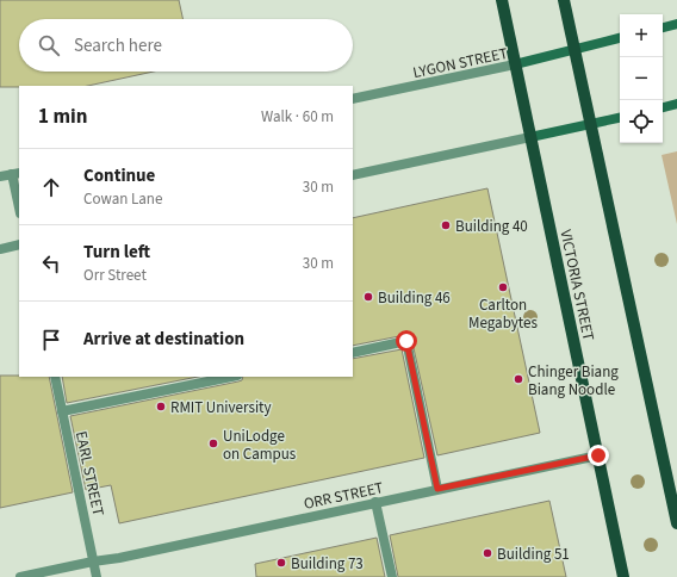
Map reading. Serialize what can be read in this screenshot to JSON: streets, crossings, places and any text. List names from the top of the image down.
{
  "streets": {
    "main road": ["LYGON STREET", "VICTORIA STREET"],
    "street": ["EARL STREET", "ORR STREET"]
  },
  "crossings": [
    ["LYGON STREET", "VICTORIA STREET"],
    ["VICTORIA STREET", "ORR STREET"],
    ["EARL STREET", "ORR STREET"]
  ],
  "places": [
    "Building 40",
    "Carlton Megabytes",
    "Building 46",
    "Chinger Biang Biang Noodle",
    "RMIT University",
    "UniLodge on Campus",
    "Building 51",
    "Building 73"
  ],
  "page": {
    "map_buttons": ["+", "−"],
    "search": "Search here",
    "heading": ["1 min", "Walk · 60 m"],
    "list": [
      ["Continue", "Cowan Lane", "30 m"],
      ["Turn left", "Orr Street", "30 m"],
      "Arrive at destination"
    ]
  }
}
